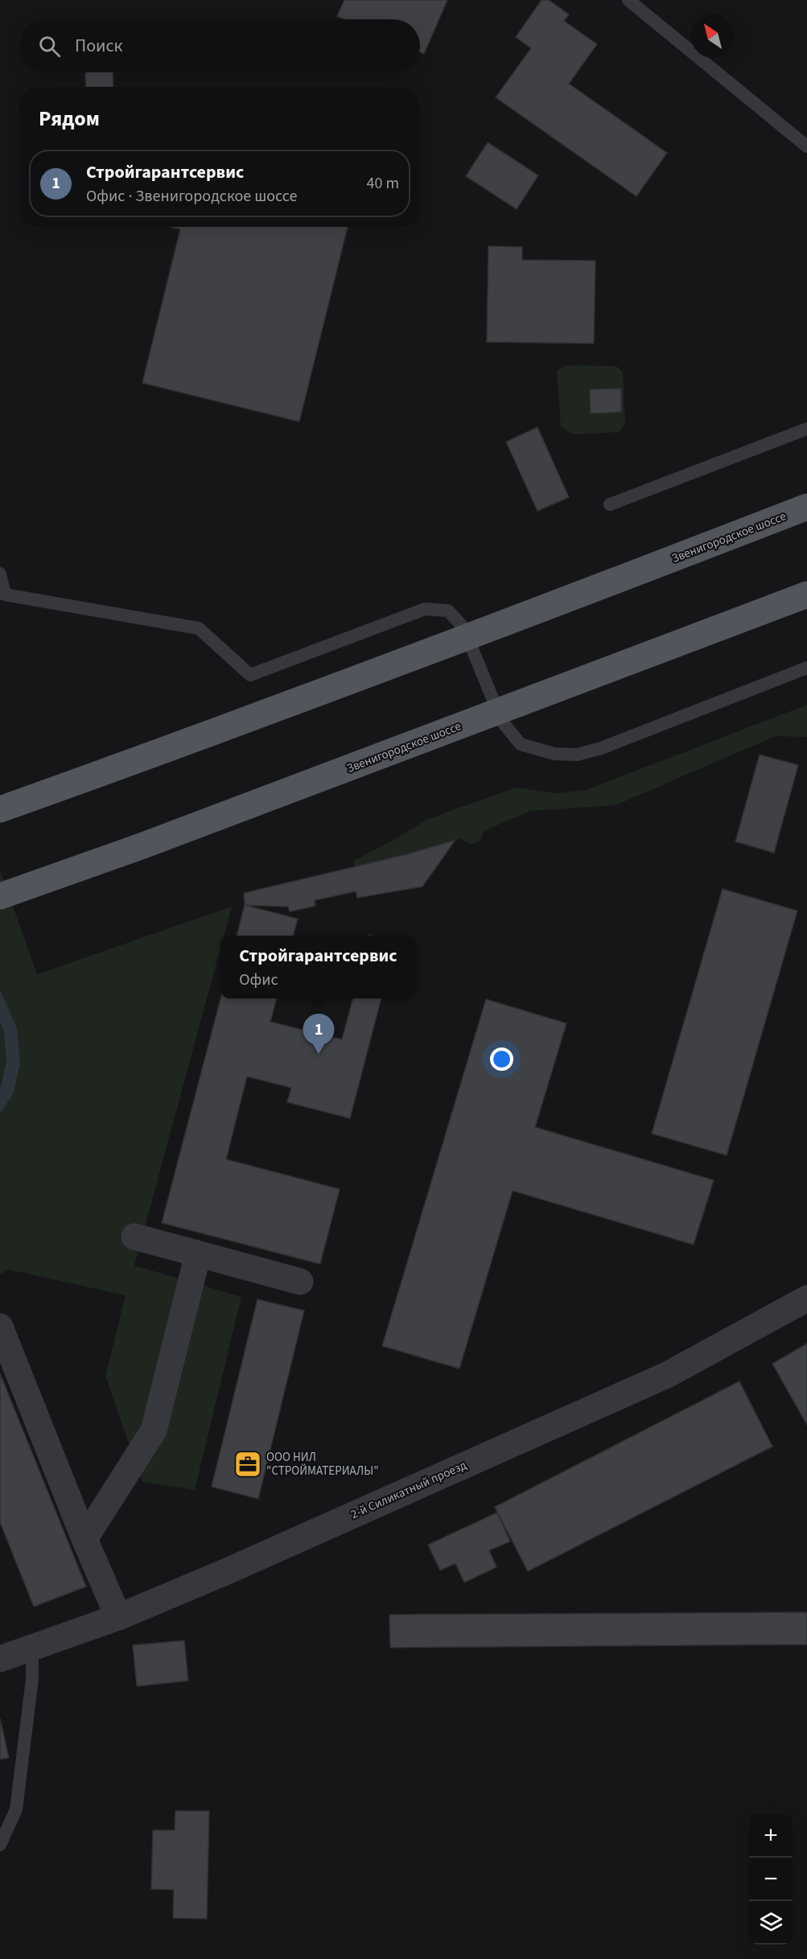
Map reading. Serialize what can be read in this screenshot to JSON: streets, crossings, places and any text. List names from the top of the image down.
{
  "streets": {
    "main road": ["Звенигородское шоссе"],
    "street": ["2-й Силикатный проезд"]
  },
  "places": {
    "office": ["ООО НИЛ \"СТРОЙМАТЕРИАЛЫ\""]
  },
  "north": "top left",
  "page": {
    "search": "Поиск",
    "heading": "Рядом",
    "list": [
      {
        "mark": "1",
        "name": "Стройгарантсервис",
        "note": "Офис · Звенигородское шоссе",
        "value": "40 m"
      }
    ],
    "popup": ["Стройгарантсервис", "Офис"],
    "pins": "1",
    "map_buttons": ["+", "−"]
  }
}
